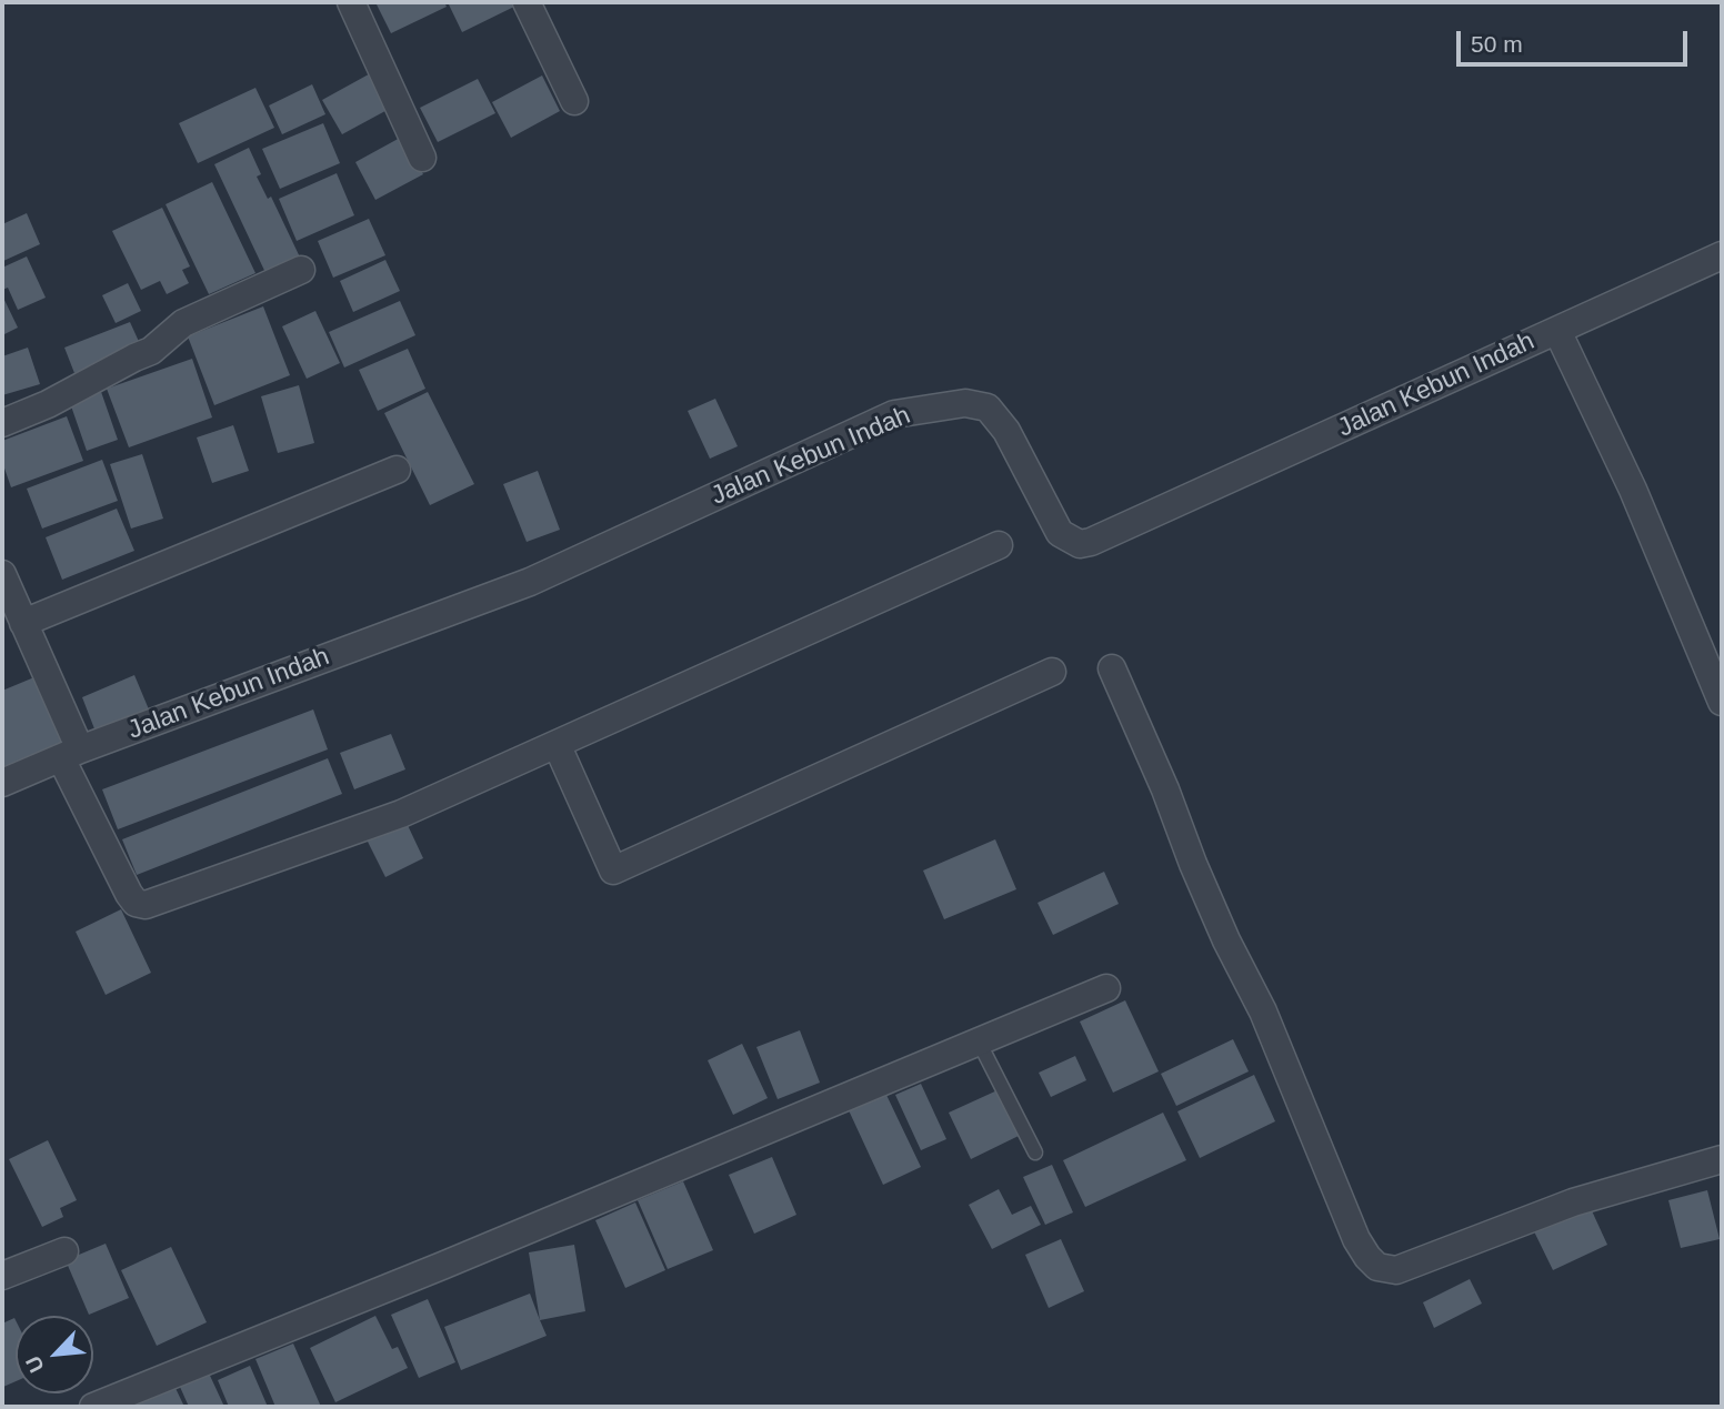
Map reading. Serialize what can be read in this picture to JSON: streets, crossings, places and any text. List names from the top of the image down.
{
  "streets": {
    "street": ["Jalan Kebun Indah"]
  },
  "scale_bar": "50 m",
  "north": "bottom left"
}
